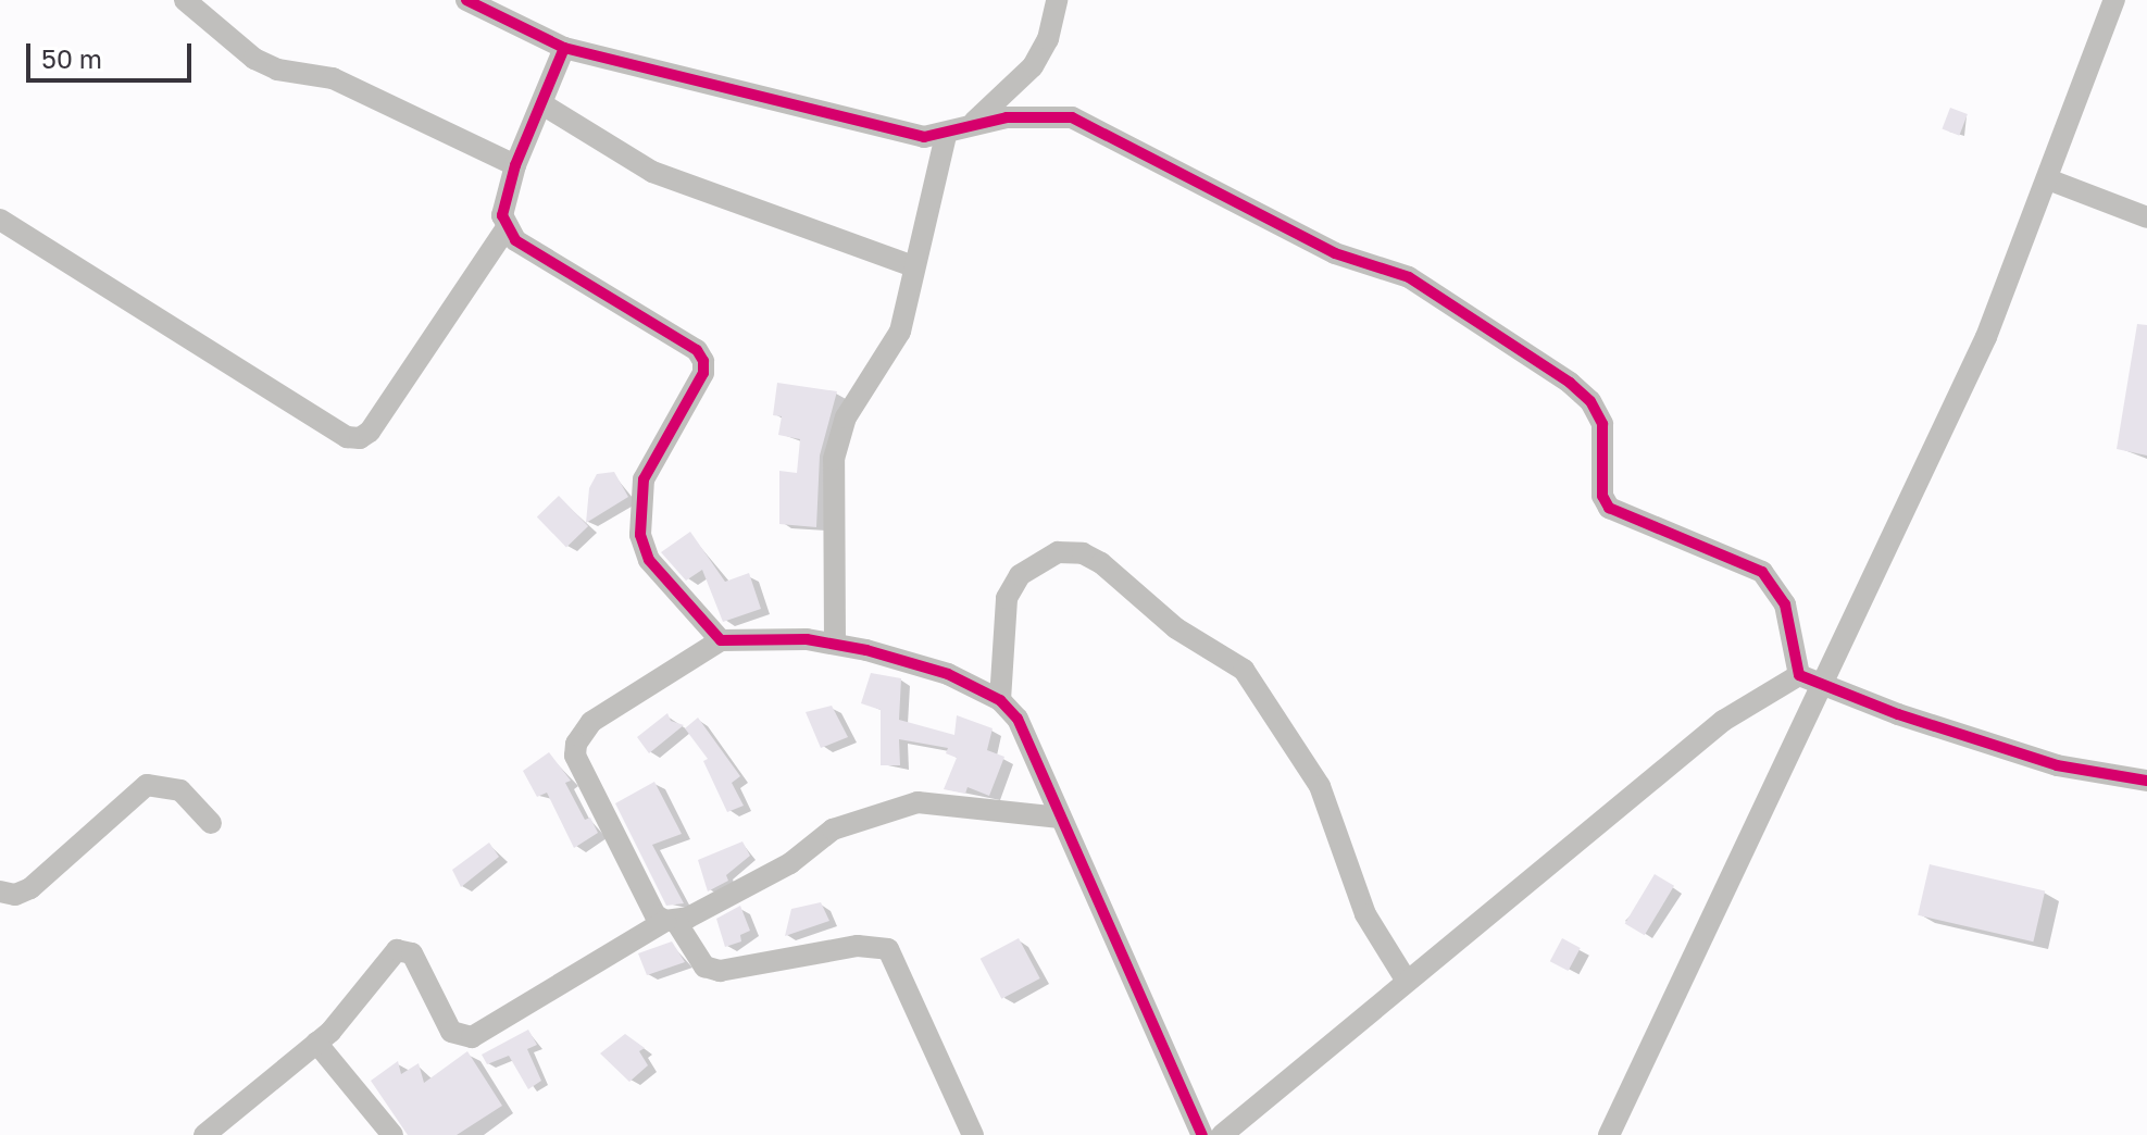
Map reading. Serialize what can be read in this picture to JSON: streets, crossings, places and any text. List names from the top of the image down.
{
  "scale_bar": "50 m"
}
